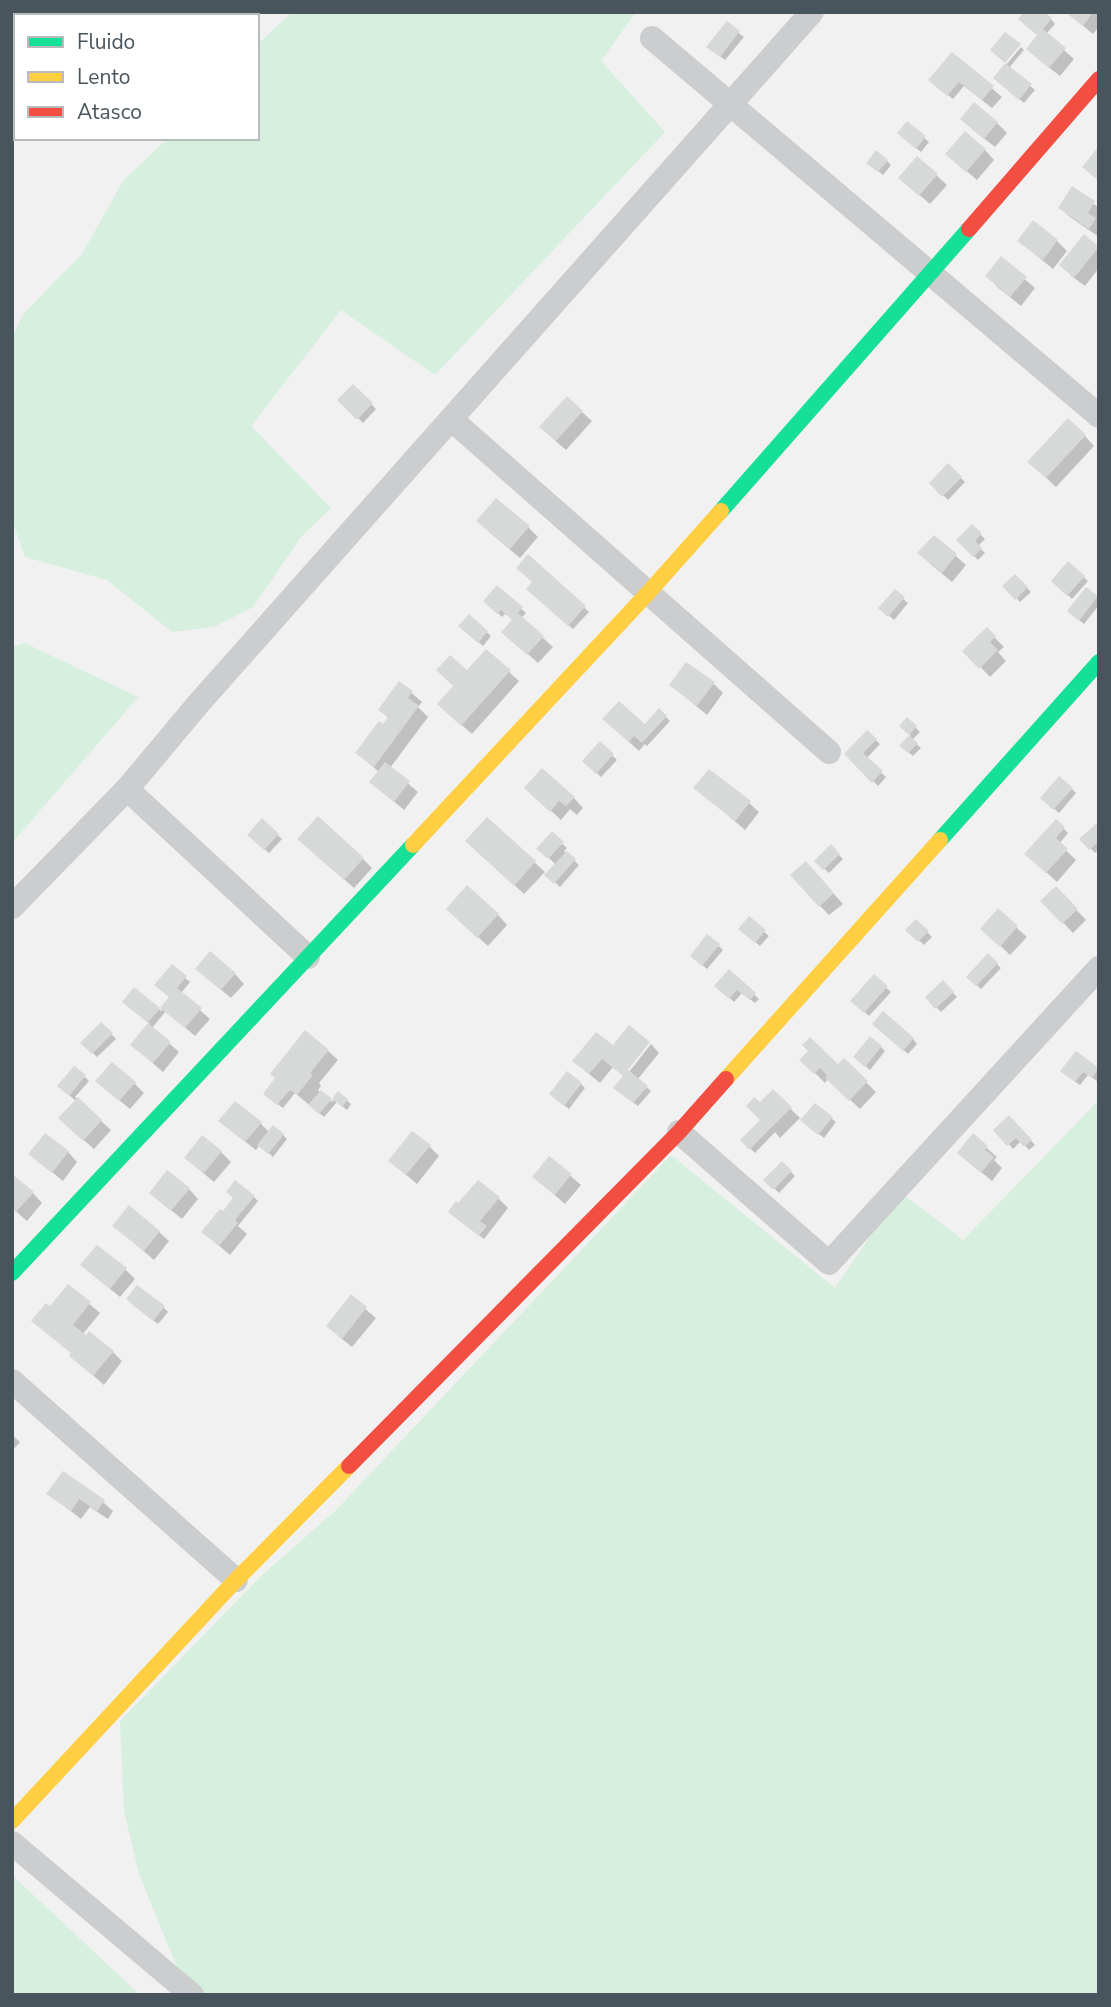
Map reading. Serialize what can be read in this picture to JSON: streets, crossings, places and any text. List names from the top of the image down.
{
  "legend": ["Fluido", "Lento", "Atasco"]
}
